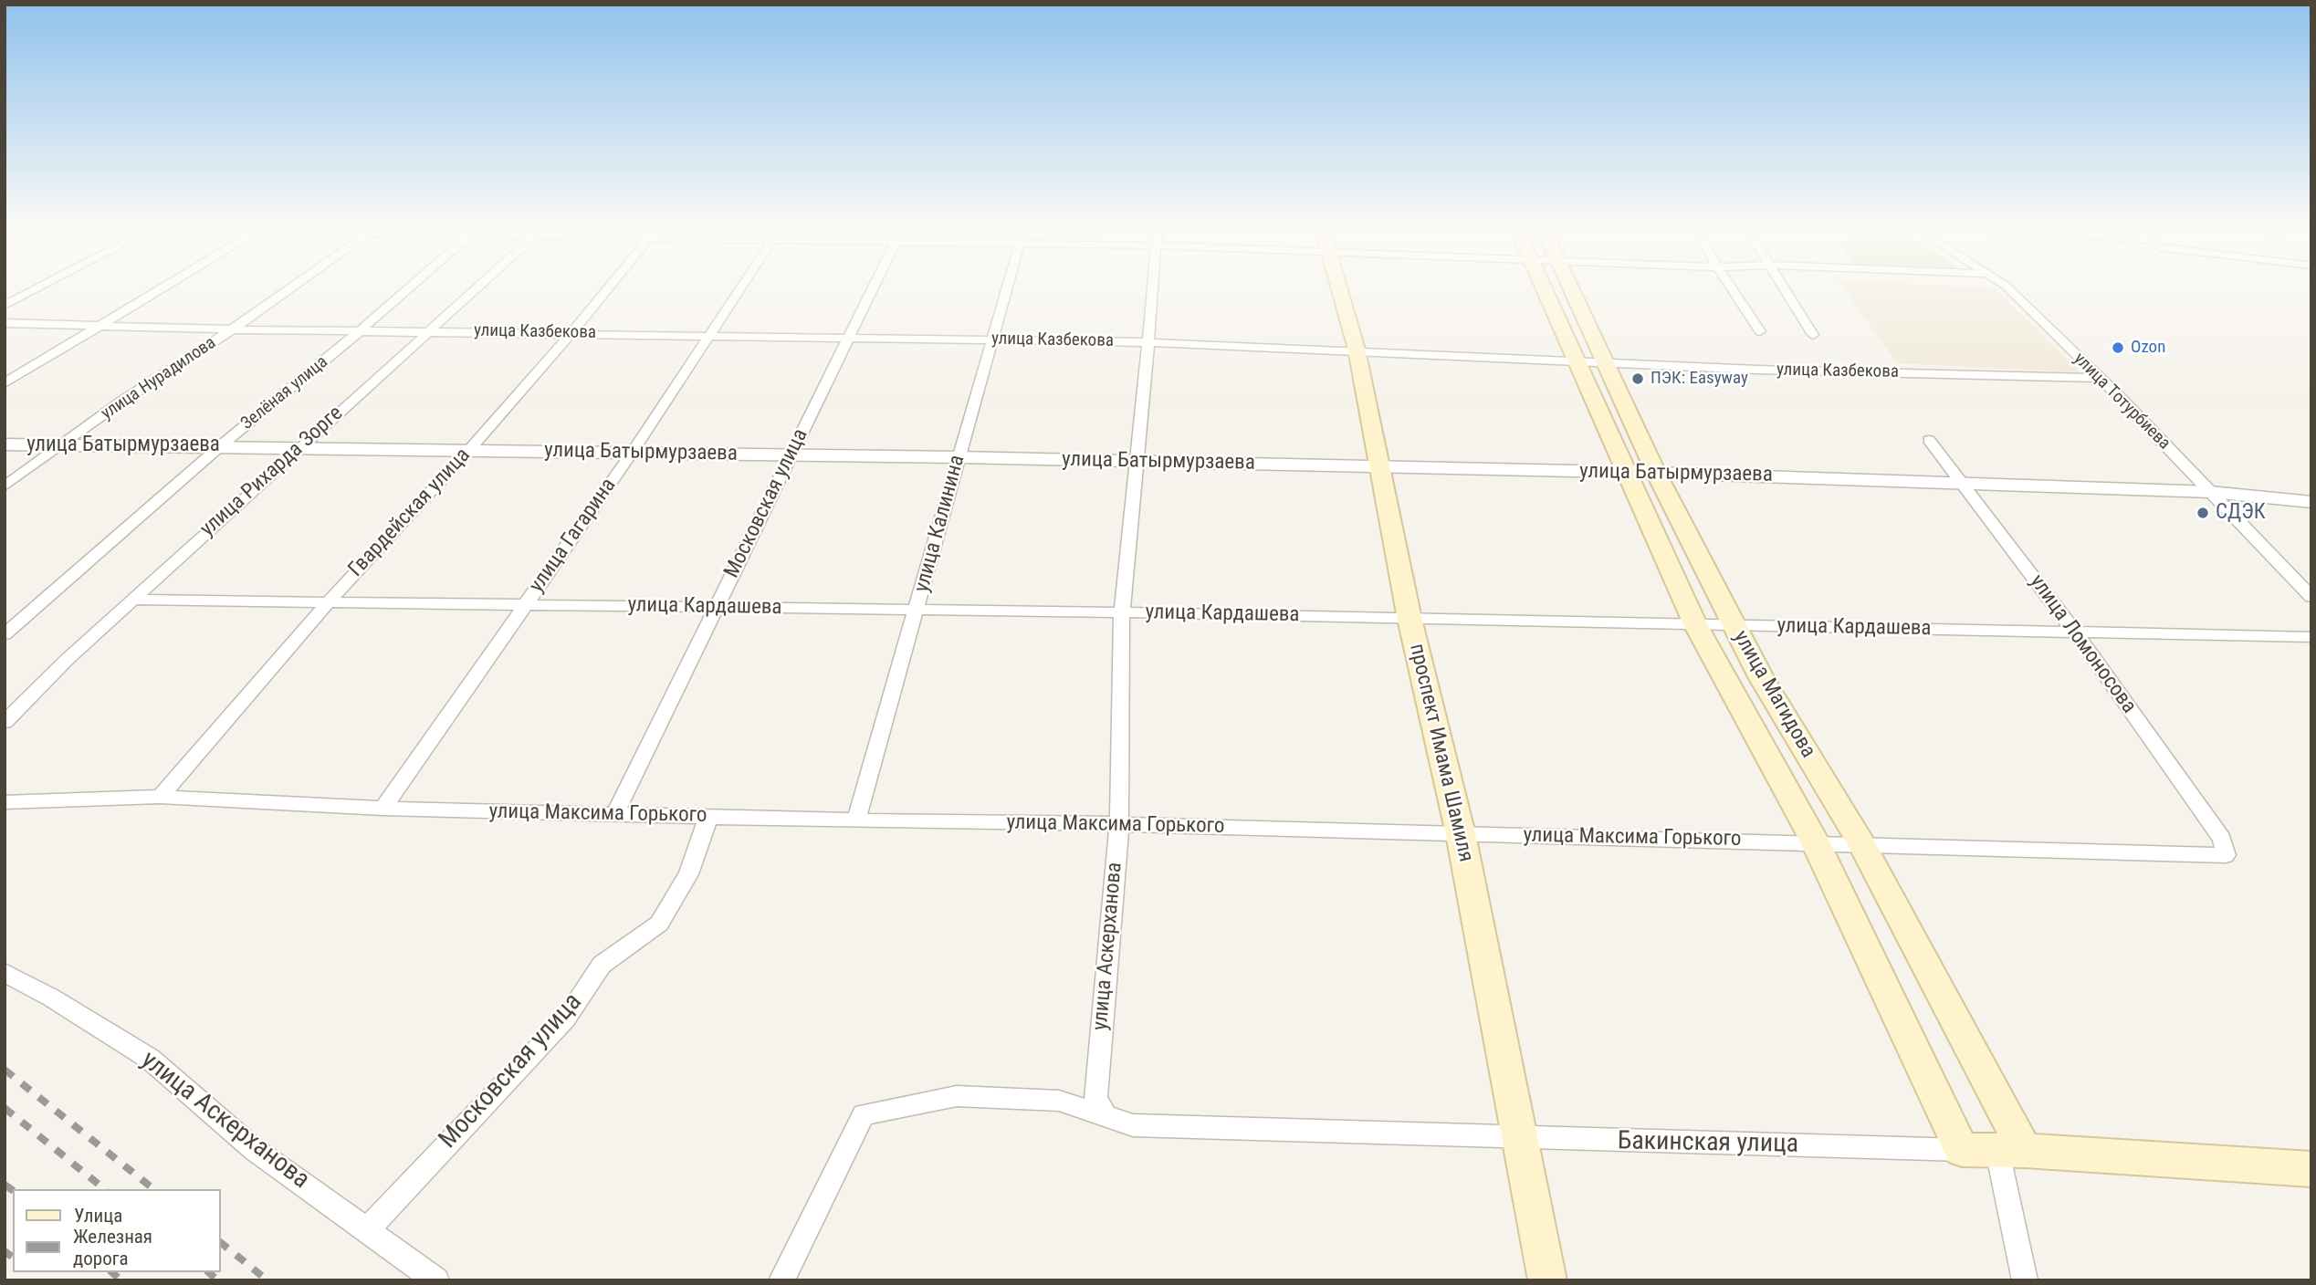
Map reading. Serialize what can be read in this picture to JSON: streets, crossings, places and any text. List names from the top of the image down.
{
  "streets": {
    "main road": ["улица Магидова", "проспект Имама Шамиля", "Бакинская улица"],
    "street": [
      "улица Казбекова",
      "улица Нурадилова",
      "Зелёная улица",
      "улица Тотурбиева",
      "улица Батырмурзаева",
      "улица Рихарда Зорге",
      "Московская улица",
      "Гвардейская улица",
      "улица Калинина",
      "улица Гагарина",
      "улица Кардашева",
      "улица Ломоносова",
      "улица Максима Горького",
      "улица Аскерханова"
    ]
  },
  "crossings": [
    ["улица Казбекова", "улица Нурадилова"],
    ["улица Казбекова", "Зелёная улица"],
    ["улица Казбекова", "улица Тотурбиева"],
    ["улица Казбекова", "улица Рихарда Зорге"],
    ["улица Казбекова", "Московская улица"],
    ["улица Казбекова", "Гвардейская улица"],
    ["улица Казбекова", "улица Калинина"],
    ["улица Казбекова", "улица Гагарина"],
    ["улица Казбекова", "улица Магидова"],
    ["улица Казбекова", "проспект Имама Шамиля"],
    ["улица Казбекова", "улица Аскерханова"],
    ["улица Нурадилова", "улица Батырмурзаева"],
    ["Зелёная улица", "улица Батырмурзаева"],
    ["улица Тотурбиева", "улица Батырмурзаева"],
    ["улица Батырмурзаева", "улица Рихарда Зорге"],
    ["улица Батырмурзаева", "Московская улица"],
    ["улица Батырмурзаева", "Гвардейская улица"],
    ["улица Батырмурзаева", "улица Калинина"],
    ["улица Батырмурзаева", "улица Гагарина"],
    ["улица Батырмурзаева", "улица Ломоносова"],
    ["улица Батырмурзаева", "улица Магидова"],
    ["улица Батырмурзаева", "проспект Имама Шамиля"],
    ["улица Батырмурзаева", "улица Аскерханова"],
    ["улица Рихарда Зорге", "улица Кардашева"],
    ["Московская улица", "улица Кардашева"],
    ["Московская улица", "улица Максима Горького"],
    ["Московская улица", "улица Аскерханова"],
    ["Гвардейская улица", "улица Кардашева"],
    ["Гвардейская улица", "улица Максима Горького"],
    ["улица Калинина", "улица Кардашева"],
    ["улица Калинина", "улица Максима Горького"],
    ["улица Гагарина", "улица Кардашева"],
    ["улица Гагарина", "улица Максима Горького"],
    ["улица Кардашева", "улица Ломоносова"],
    ["улица Кардашева", "улица Магидова"],
    ["улица Кардашева", "проспект Имама Шамиля"],
    ["улица Кардашева", "улица Аскерханова"],
    ["улица Ломоносова", "улица Максима Горького"],
    ["улица Магидова", "улица Максима Горького"],
    ["улица Магидова", "Бакинская улица"],
    ["проспект Имама Шамиля", "улица Максима Горького"],
    ["проспект Имама Шамиля", "Бакинская улица"],
    ["улица Максима Горького", "улица Аскерханова"],
    ["улица Аскерханова", "Бакинская улица"]
  ],
  "places": ["Ozon", "ПЭК: Easyway", "СДЭК"],
  "legend": ["Улица", "Железная дорога"]
}
